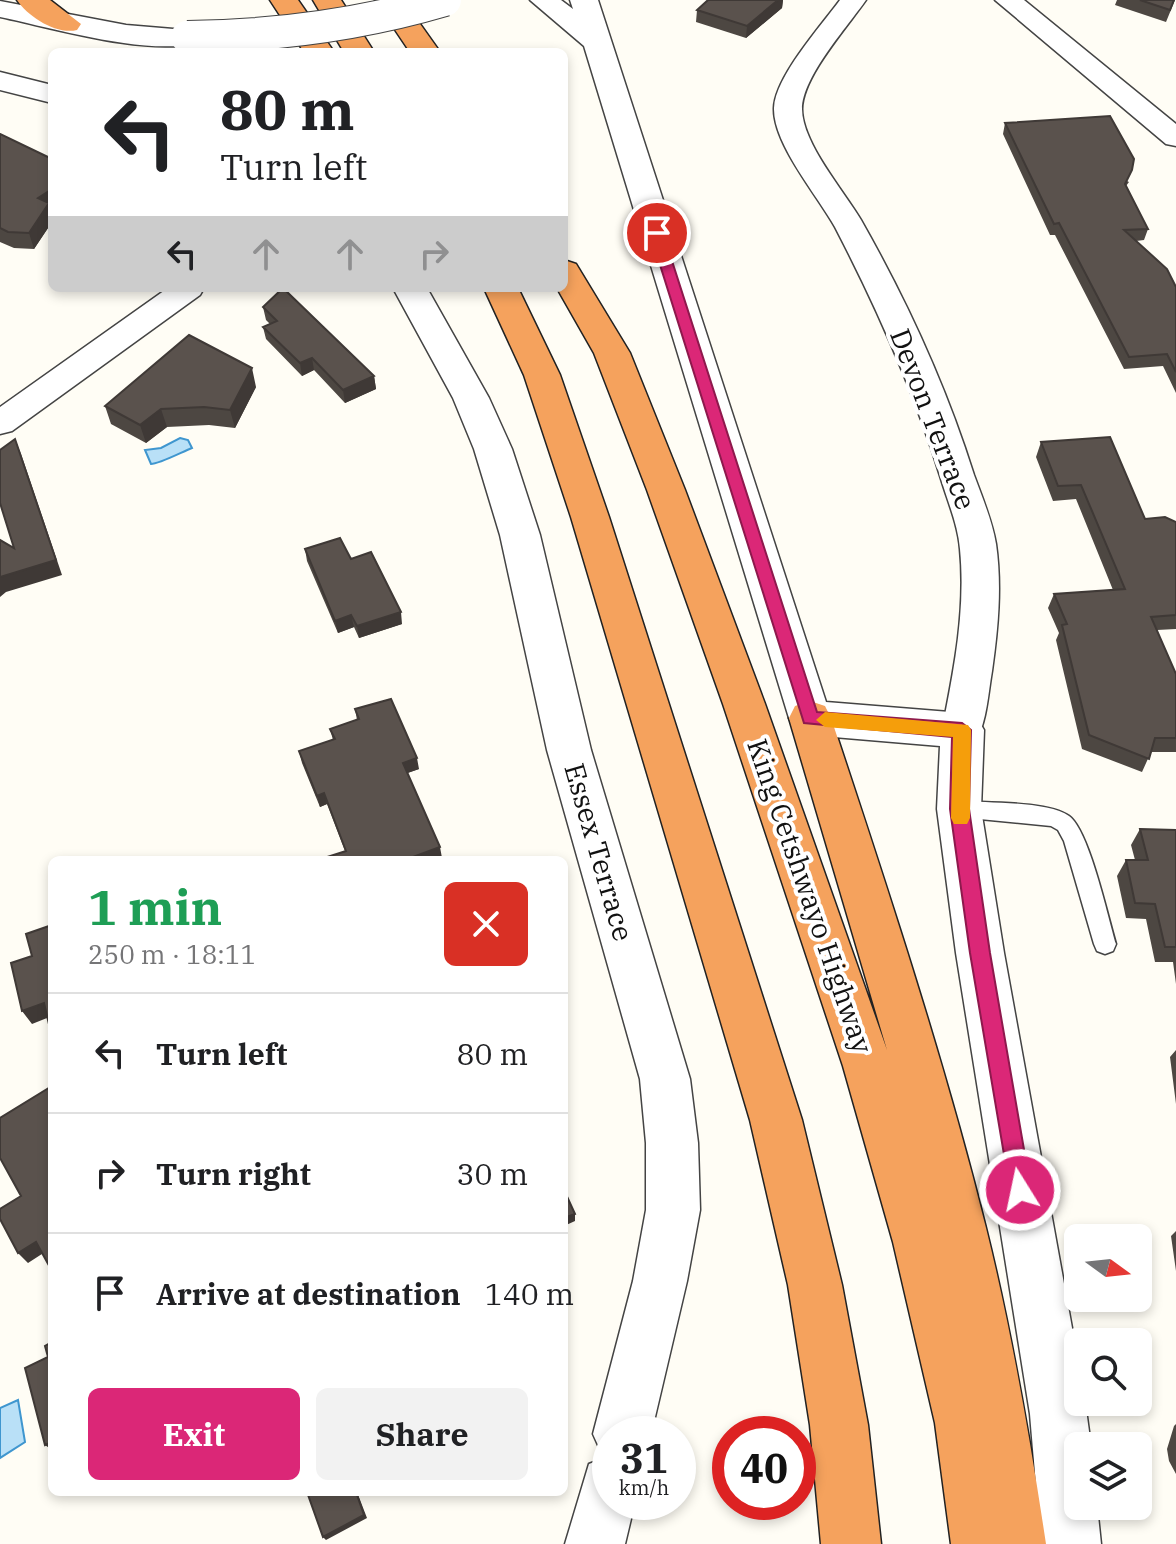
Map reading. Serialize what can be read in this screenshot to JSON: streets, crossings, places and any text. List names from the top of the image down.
{
  "streets": {
    "highway": ["King Cetshwayo Highway"],
    "street": ["Devon Terrace", "Essex Terrace"]
  },
  "north": "right",
  "page": {
    "turn": ["80 m", "Turn left"],
    "heading": ["1 min", "250 m · 18:11"],
    "list": [
      {
        "name": "Turn left",
        "value": "80 m"
      },
      {
        "name": "Turn right",
        "value": "30 m"
      },
      {
        "name": "Arrive at destination",
        "value": "140 m"
      }
    ],
    "buttons": ["Exit", "Share"],
    "speed": "31 km/h",
    "limit": "40"
  }
}
